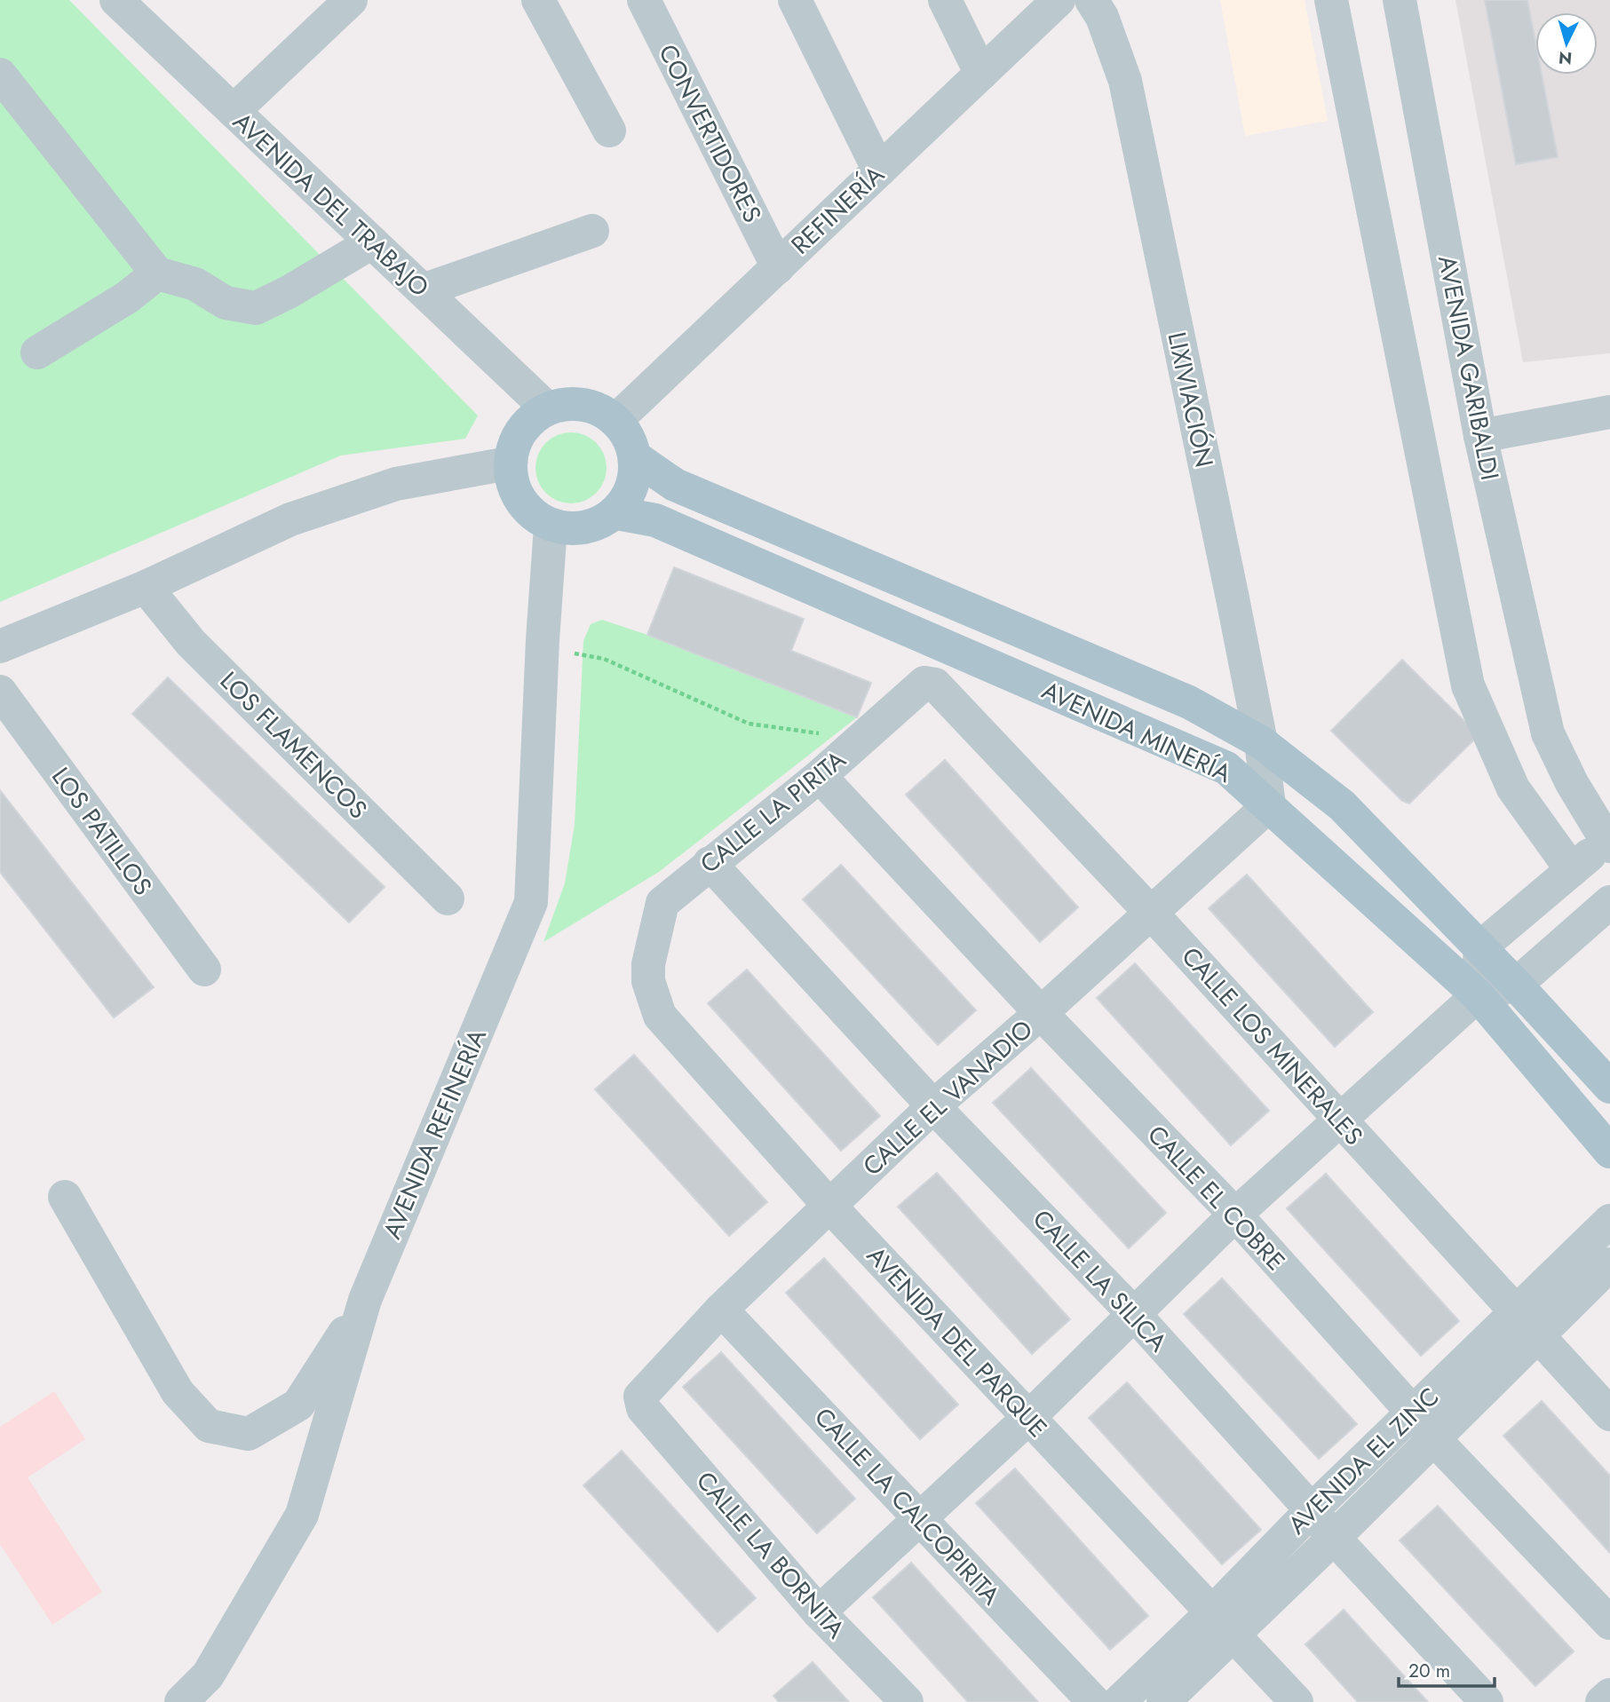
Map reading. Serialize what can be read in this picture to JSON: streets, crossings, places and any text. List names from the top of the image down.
{
  "streets": {
    "main road": ["AVENIDA MINERÍA"],
    "street": [
      "CONVERTIDORES",
      "AVENIDA DEL TRABAJO",
      "REFINERÍA",
      "AVENIDA GARIBALDI",
      "LIXIVIACIÓN",
      "LOS FLAMENCOS",
      "CALLE LA PIRITA",
      "LOS PATILLOS",
      "CALLE LOS MINERALES",
      "CALLE EL VANADIO",
      "AVENIDA REFINERÍA",
      "CALLE EL COBRE",
      "CALLE LA SILICA",
      "AVENIDA DEL PARQUE",
      "AVENIDA EL ZINC",
      "CALLE LA CALCOPIRITA",
      "CALLE LA BORNITA"
    ]
  },
  "crossings": [
    ["CONVERTIDORES", "REFINERÍA"],
    ["AVENIDA DEL TRABAJO", "REFINERÍA"],
    ["AVENIDA DEL TRABAJO", "AVENIDA MINERÍA"],
    ["AVENIDA DEL TRABAJO", "AVENIDA REFINERÍA"],
    ["REFINERÍA", "AVENIDA MINERÍA"],
    ["REFINERÍA", "AVENIDA REFINERÍA"],
    ["LIXIVIACIÓN", "AVENIDA MINERÍA"],
    ["LIXIVIACIÓN", "CALLE EL VANADIO"],
    ["AVENIDA MINERÍA", "CALLE EL VANADIO"],
    ["AVENIDA MINERÍA", "AVENIDA REFINERÍA"],
    ["CALLE LA PIRITA", "CALLE LOS MINERALES"],
    ["CALLE LA PIRITA", "CALLE EL COBRE"],
    ["CALLE LA PIRITA", "CALLE LA SILICA"],
    ["CALLE LA PIRITA", "AVENIDA DEL PARQUE"],
    ["CALLE LOS MINERALES", "CALLE EL VANADIO"],
    ["CALLE LOS MINERALES", "AVENIDA EL ZINC"],
    ["CALLE EL VANADIO", "CALLE EL COBRE"],
    ["CALLE EL VANADIO", "CALLE LA SILICA"],
    ["CALLE EL VANADIO", "AVENIDA DEL PARQUE"],
    ["CALLE EL VANADIO", "CALLE LA CALCOPIRITA"],
    ["CALLE EL VANADIO", "CALLE LA BORNITA"],
    ["CALLE EL COBRE", "AVENIDA EL ZINC"],
    ["CALLE LA SILICA", "AVENIDA EL ZINC"],
    ["AVENIDA DEL PARQUE", "AVENIDA EL ZINC"]
  ],
  "scale_bar": "20 m",
  "north": "bottom"
}
